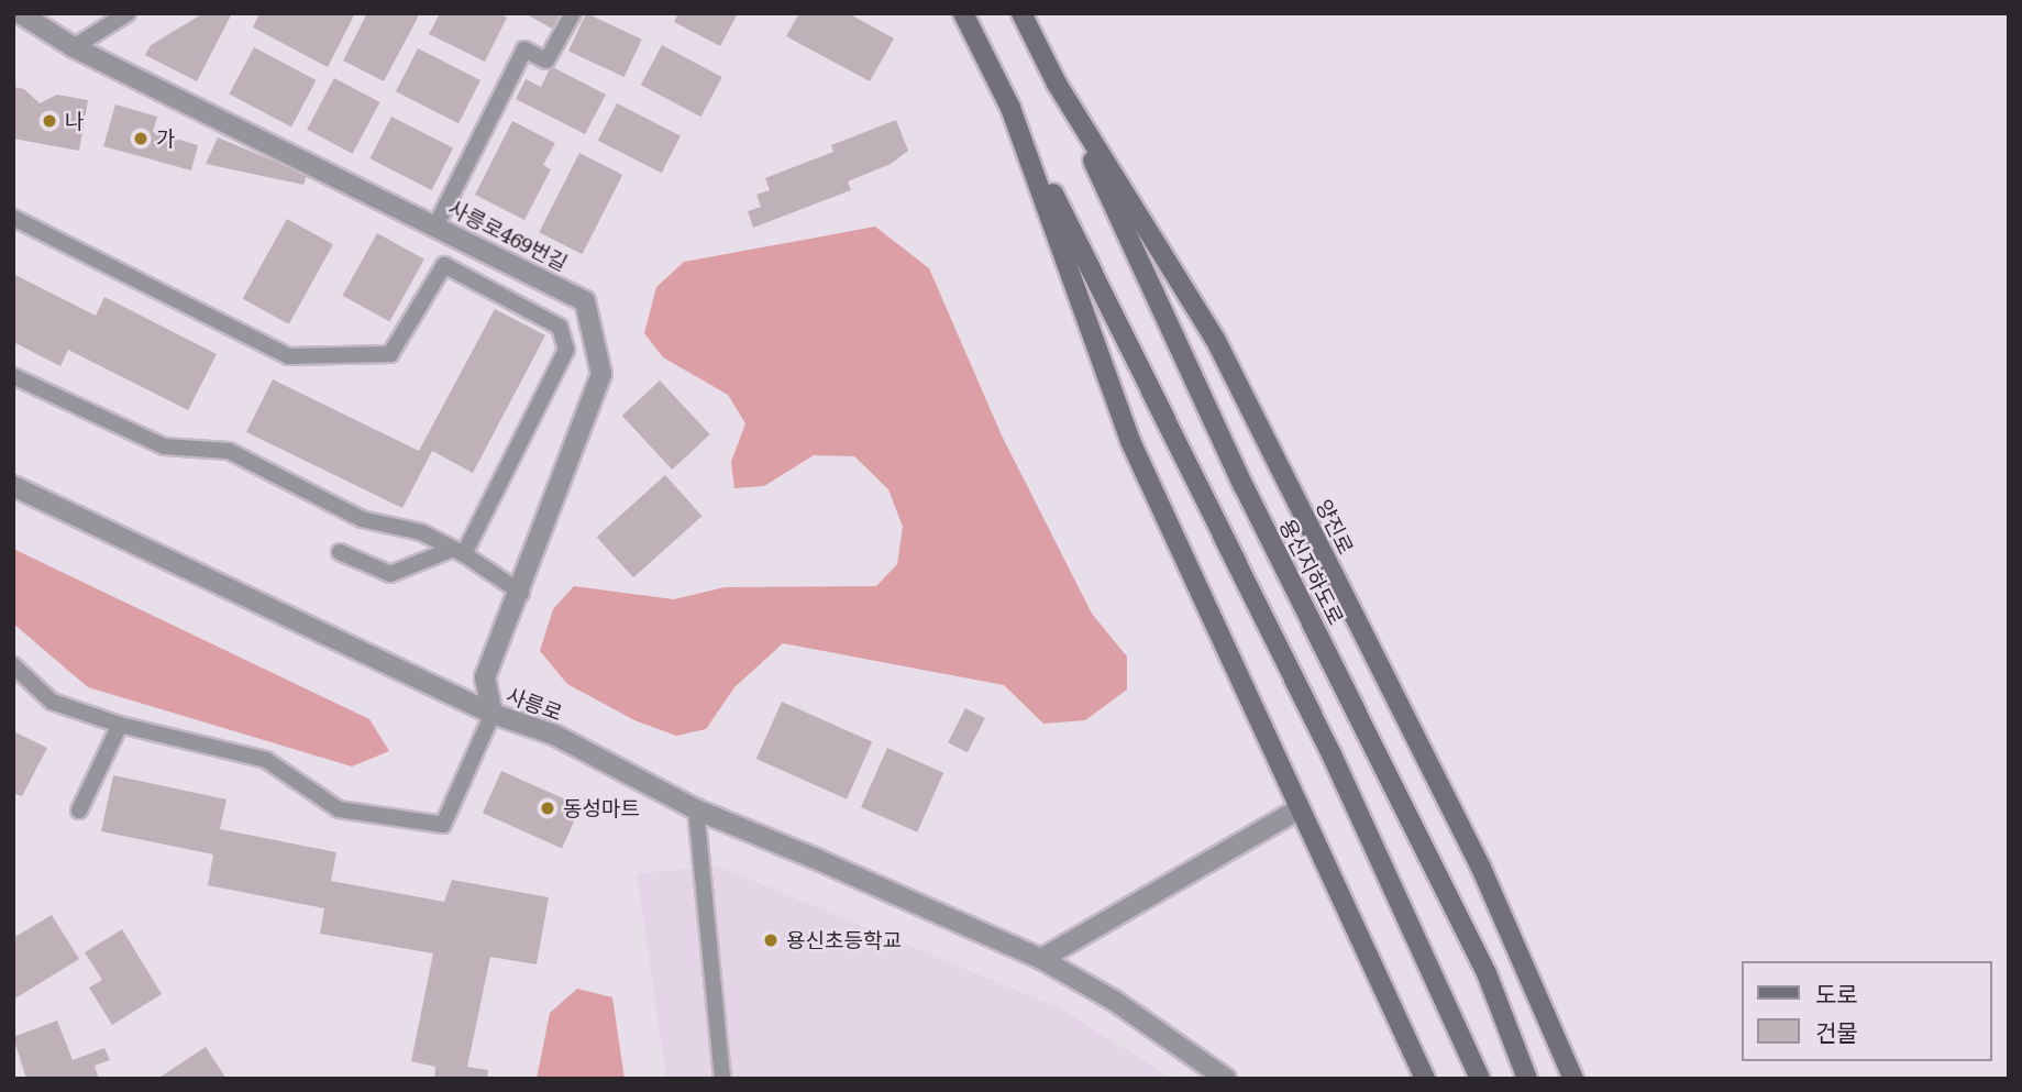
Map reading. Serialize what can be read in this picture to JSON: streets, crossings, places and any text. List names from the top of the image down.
{
  "streets": {
    "main road": ["양진로", "용신지하도로"],
    "street": ["사릉로469번길", "사릉로"]
  },
  "crossings": [
    ["사릉로469번길", "사릉로"],
    ["양진로", "용신지하도로"]
  ],
  "places": [
    "나",
    "가",
    "동성마트",
    "용신초등학교"
  ],
  "legend": ["도로", "건물"]
}
